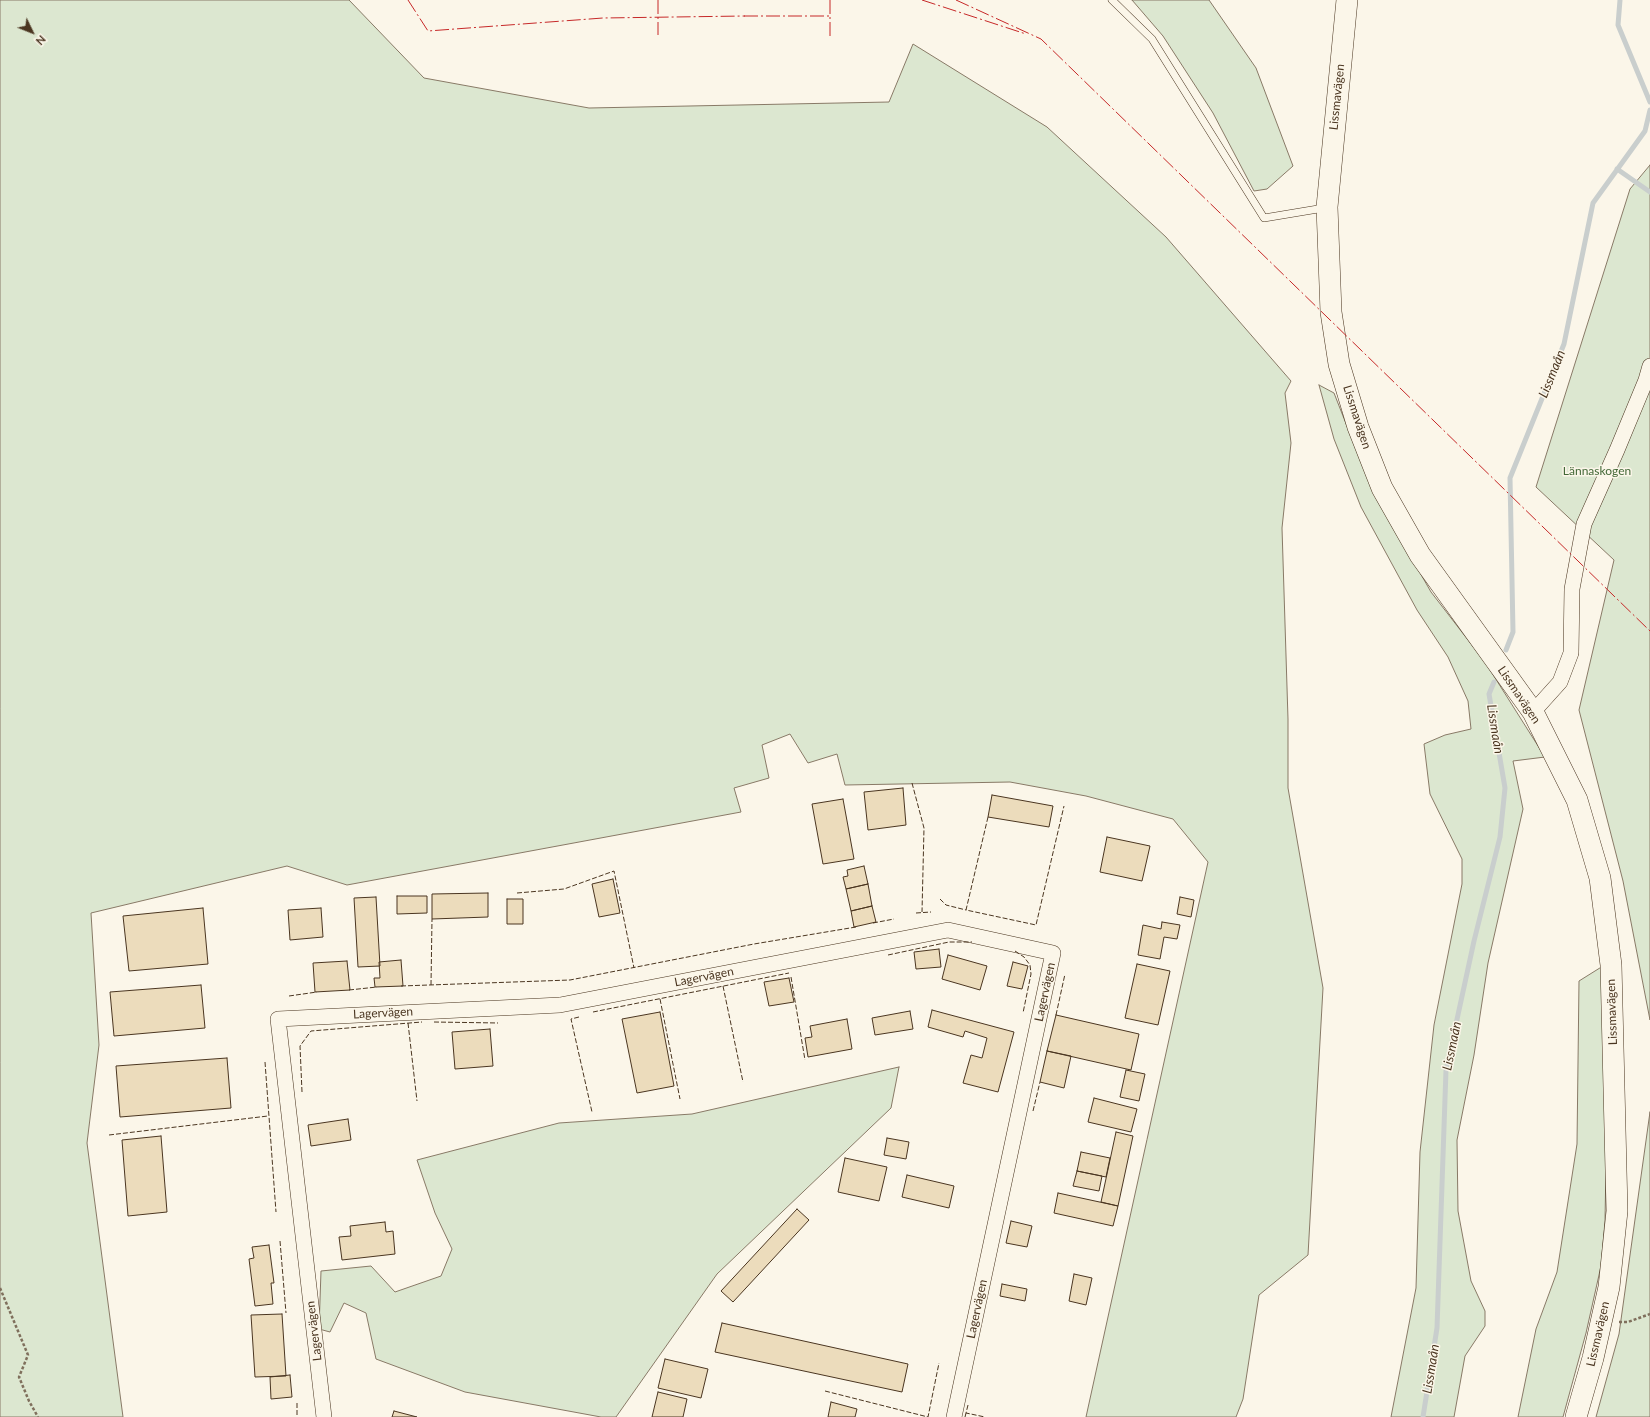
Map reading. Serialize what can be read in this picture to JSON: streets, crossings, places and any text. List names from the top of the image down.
{
  "streets": {
    "street": ["Lissmavägen", "Lagervägen"]
  },
  "water": ["Lissmaån"],
  "parks": ["Lännaskogen"],
  "north": "bottom right"
}
